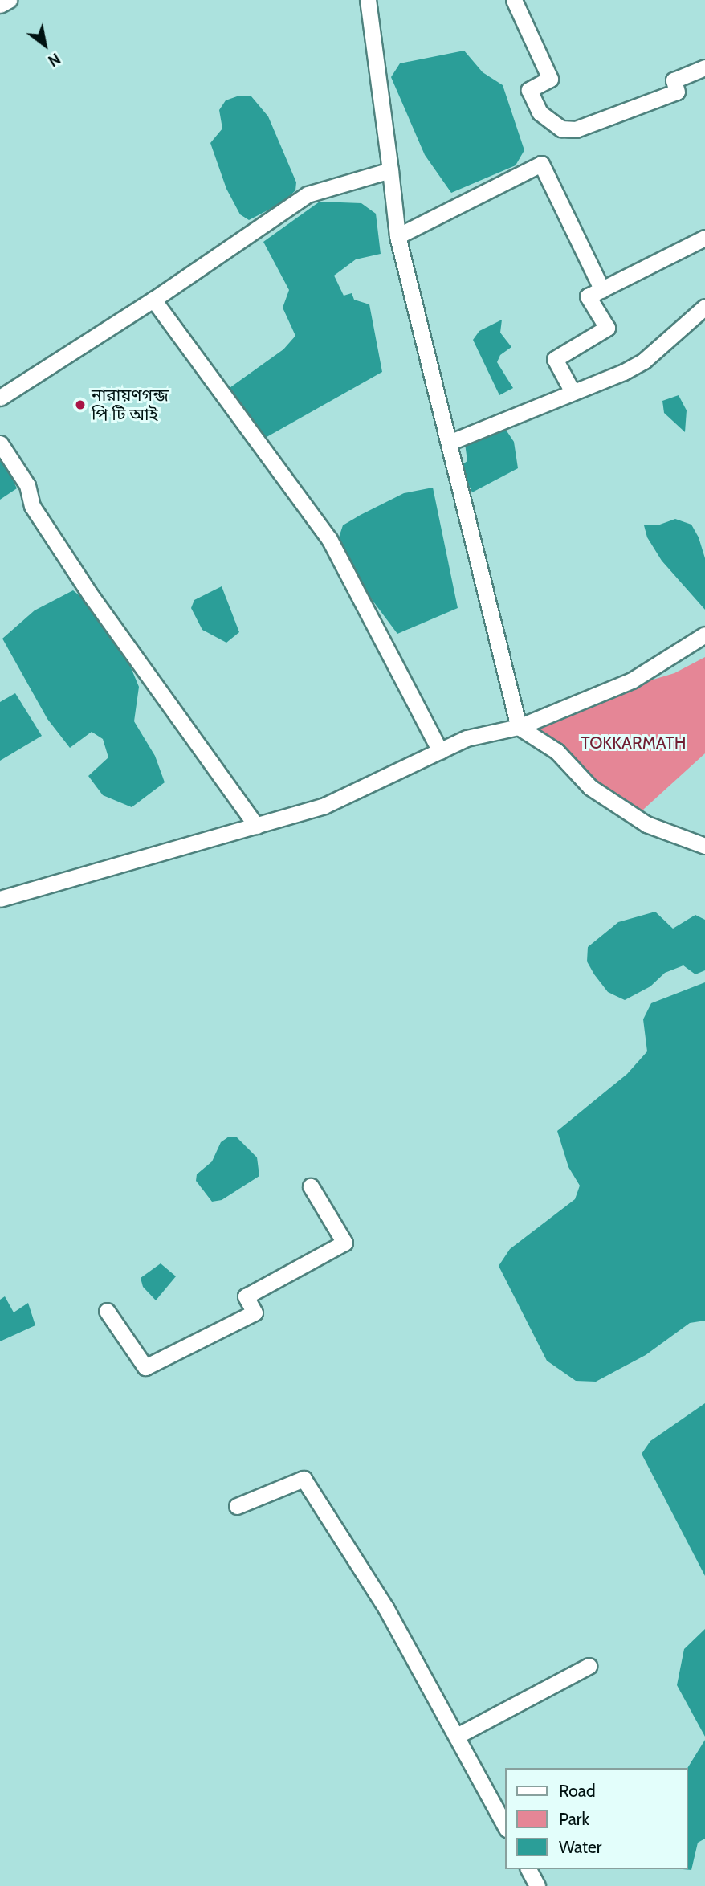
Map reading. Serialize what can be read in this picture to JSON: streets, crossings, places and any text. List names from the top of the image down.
{
  "parks": ["TOKKARMATH"],
  "places": ["নারায়ণগন্জ পি টি আই"],
  "legend": ["Road", "Park", "Water"],
  "north": "bottom right"
}
